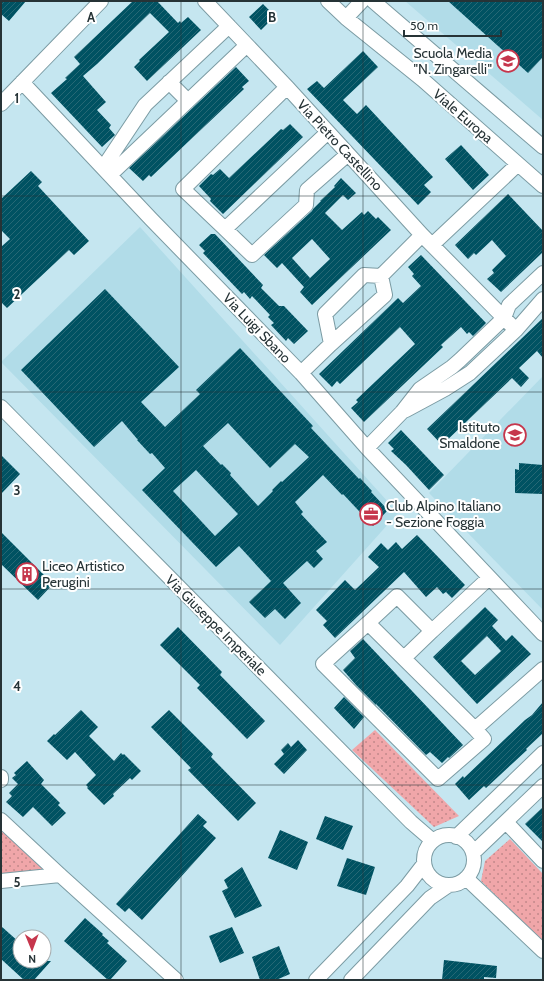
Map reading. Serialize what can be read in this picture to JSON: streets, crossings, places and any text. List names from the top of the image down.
{
  "streets": {
    "street": [
      "Viale Europa",
      "Via Pietro Castellino",
      "Via Luigi Sbano",
      "Via Giuseppe Imperiale"
    ]
  },
  "places": {
    "school or university": ["Scuola Media \"N. Zingarelli\"", "Istituto Smaldone"],
    "office": ["Club Alpino Italiano - Sezione Foggia"],
    "building": ["Liceo Artistico Perugini"]
  },
  "scale_bar": "50 m",
  "north": "bottom",
  "grid": {
    "columns": ["A", "B"],
    "rows": [
      "1",
      "2",
      "3",
      "4",
      "5"
    ]
  }
}
